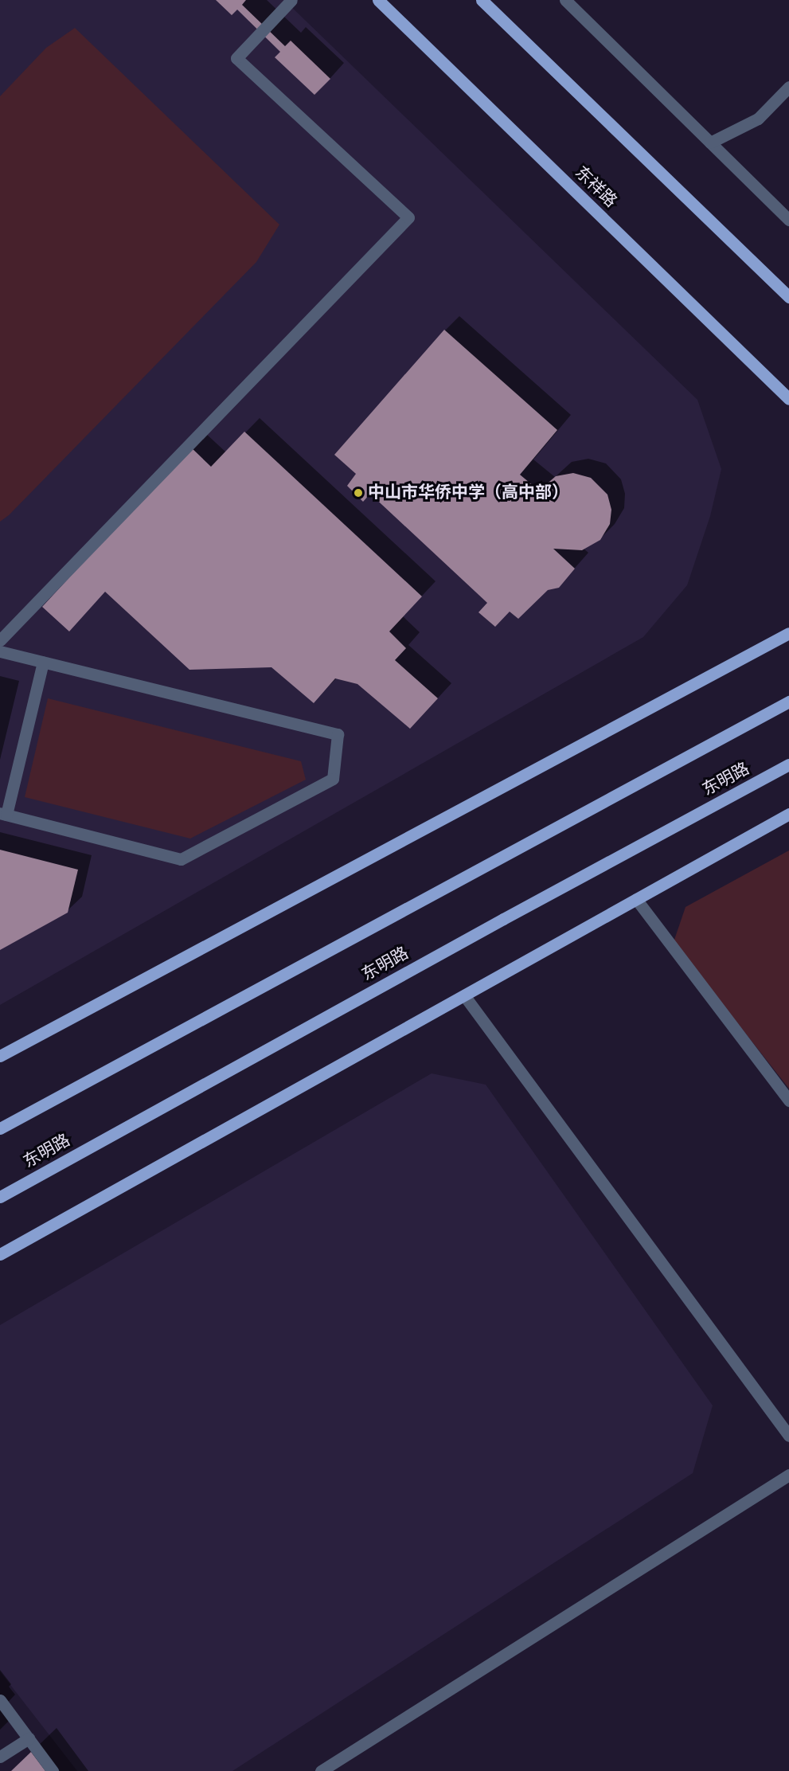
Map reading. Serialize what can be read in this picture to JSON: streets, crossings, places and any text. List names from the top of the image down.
{
  "streets": {
    "main road": ["东祥路", "东明路"]
  },
  "places": ["中山市华侨中学（高中部）"]
}
